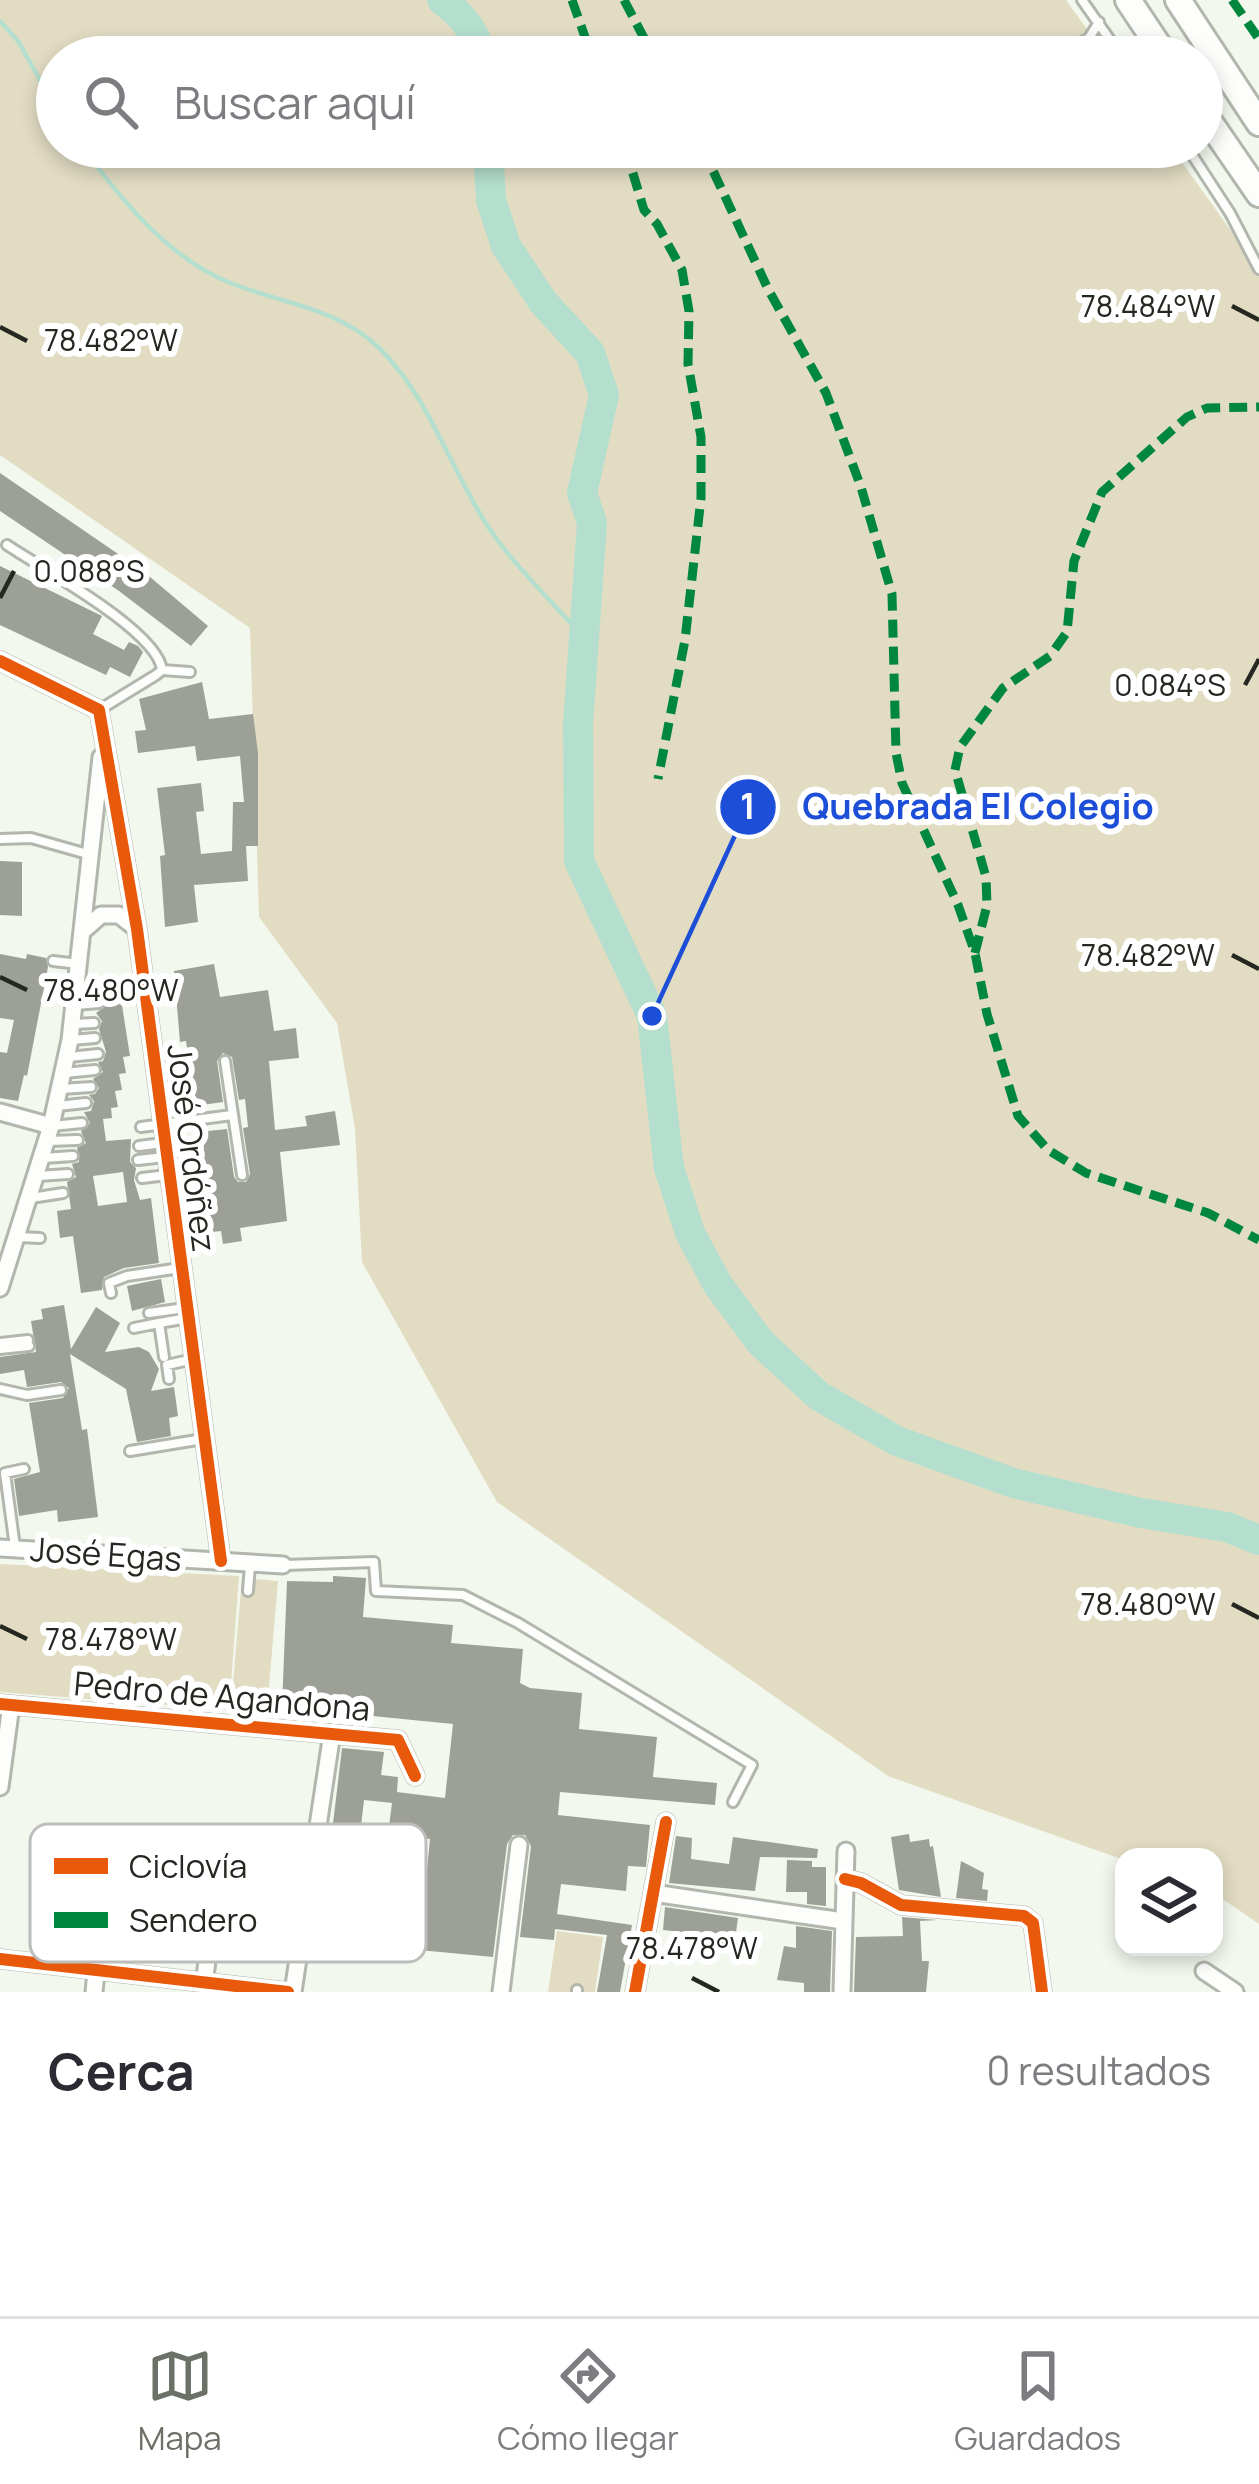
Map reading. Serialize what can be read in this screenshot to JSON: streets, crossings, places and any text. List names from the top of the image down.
{
  "streets": {
    "street": ["José Ordóñez", "José Egas", "Pedro de Agandona"]
  },
  "crossings": [
    ["José Ordóñez", "José Egas"]
  ],
  "places": ["Quebrada El Colegio"],
  "legend": ["Ciclovía", "Sendero"],
  "page": {
    "search": "Buscar aquí",
    "heading": ["Cerca", "0 resultados"],
    "nav": ["Mapa", "Cómo llegar", "Guardados"]
  },
  "coordinates": [
    "78.484°W",
    "78.482°W",
    "0.088°S",
    "0.084°S",
    "78.480°W",
    "78.478°W"
  ]
}
